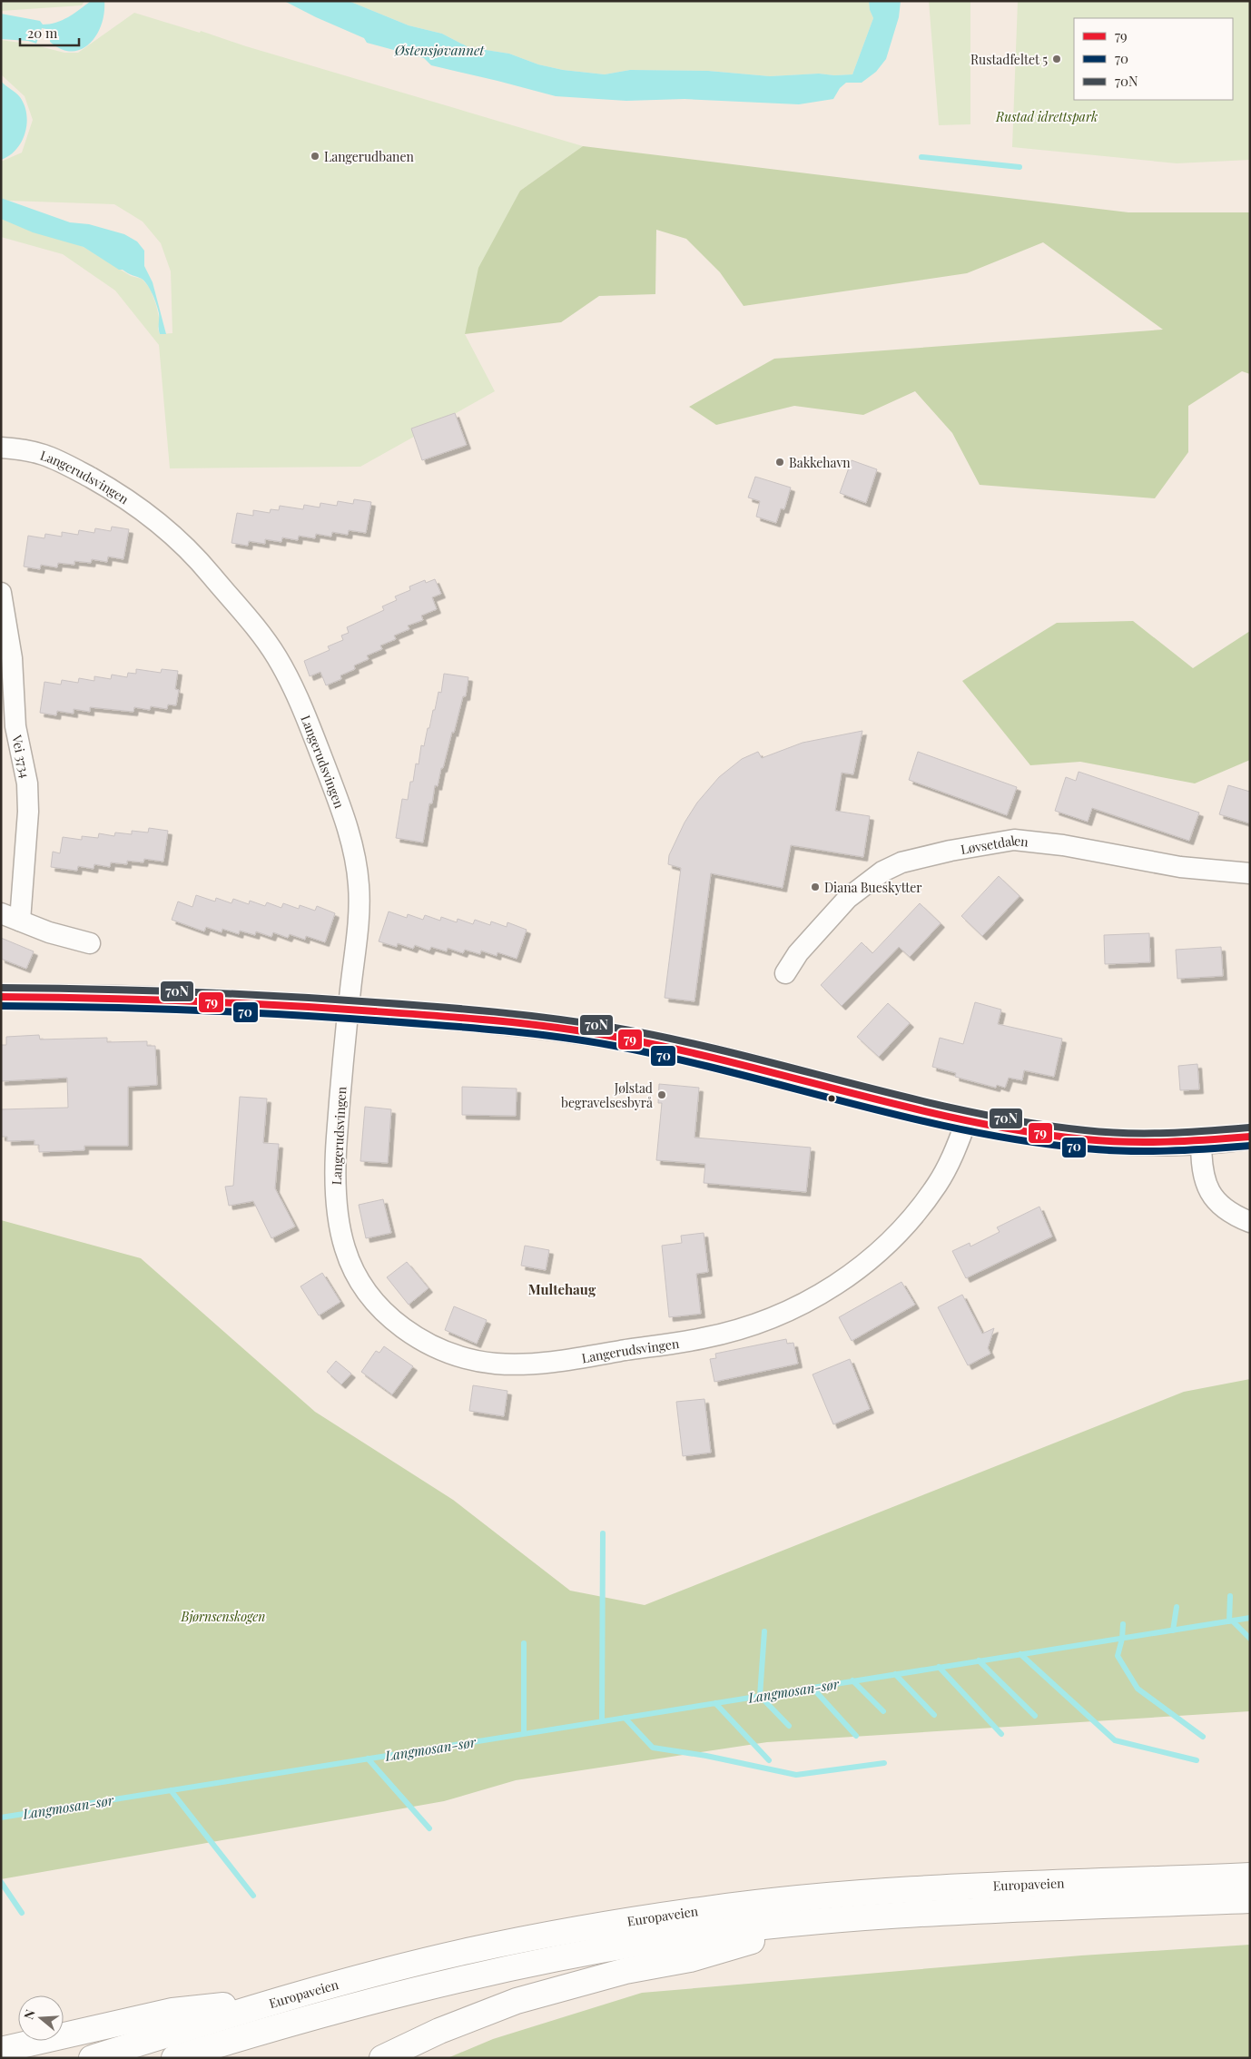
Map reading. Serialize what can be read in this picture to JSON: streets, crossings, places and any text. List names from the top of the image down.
{
  "streets": {
    "main road": ["Europaveien"],
    "street": ["Langerudsvingen", "Vei 3734", "Løvsetdalen"]
  },
  "districts": ["Multehaug"],
  "water": ["Østensjøvannet", "Langmosan-sør"],
  "parks": ["Rustad idrettspark", "Bjørnsenskogen"],
  "places": [
    "Rustadfeltet 5",
    "Langerudbanen",
    "Bakkehavn",
    "Diana Bueskytter",
    "Jølstad begravelsesbyrå"
  ],
  "lines": ["transit line 70N", "transit line 79", "transit line 70"],
  "legend": ["79", "70", "70N"],
  "scale_bar": "20 m",
  "north": "left"
}
